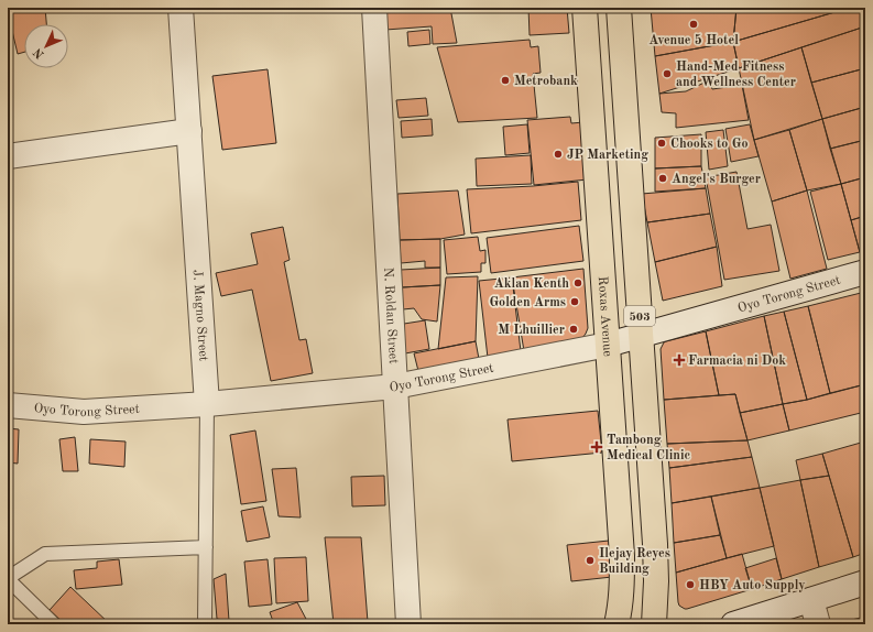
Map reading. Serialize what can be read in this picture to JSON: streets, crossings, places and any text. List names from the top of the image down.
{
  "streets": {
    "main road": ["Roxas Avenue", "503"],
    "street": ["Oyo Torong Street", "J. Magno Street", "N. Roldan Street"]
  },
  "crossings": [
    ["Oyo Torong Street", "J. Magno Street"],
    ["Oyo Torong Street", "N. Roldan Street"],
    ["Oyo Torong Street", "Roxas Avenue"],
    ["Oyo Torong Street", "503"]
  ],
  "places": {
    "other": [
      "Avenue 5 Hotel",
      "Hand-Med Fitness and Wellness Center",
      "Metrobank",
      "Chooks to Go",
      "JP Marketing",
      "Angel's Burger",
      "Aklan Kenth",
      "Golden Arms",
      "M Lhuillier",
      "Ilejay Reyes Building",
      "HBY Auto Supply"
    ],
    "health": ["Farmacia ni Dok", "Tambong Medical Clinic"]
  },
  "north": "bottom left"
}
